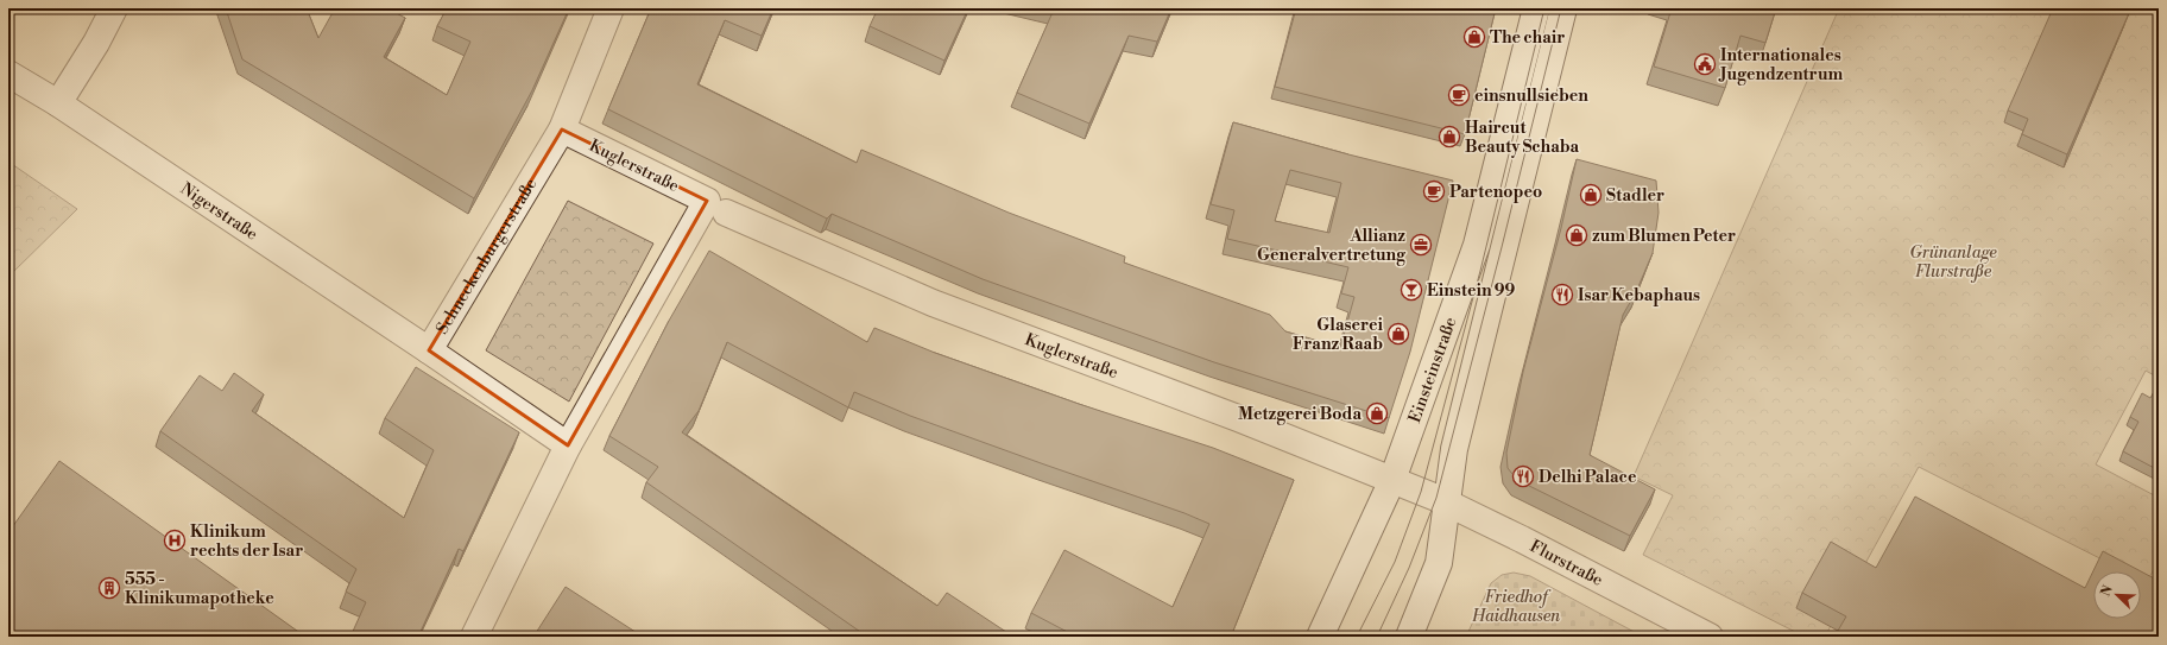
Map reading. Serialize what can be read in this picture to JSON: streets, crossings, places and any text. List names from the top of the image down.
{
  "streets": {
    "street": [
      "Kuglerstraße",
      "Nigerstraße",
      "Schneckenburgerstraße",
      "Einsteinstraße",
      "Flurstraße"
    ]
  },
  "crossings": [
    ["Kuglerstraße", "Schneckenburgerstraße"],
    ["Kuglerstraße", "Einsteinstraße"],
    ["Kuglerstraße", "Flurstraße"],
    ["Nigerstraße", "Schneckenburgerstraße"],
    ["Einsteinstraße", "Flurstraße"]
  ],
  "parks": ["Grünanlage Flurstraße", "Friedhof Haidhausen"],
  "places": {
    "shop": [
      "The chair",
      "Haircut Beauty Schaba",
      "Stadler",
      "zum Blumen Peter",
      "Glaserei Franz Raab",
      "Metzgerei Boda"
    ],
    "public building": ["Internationales Jugendzentrum"],
    "cafe": ["einsnullsieben", "Partenopeo"],
    "office": ["Allianz Generalvertretung"],
    "bar": ["Einstein 99"],
    "restaurant": ["Isar Kebaphaus", "Delhi Palace"],
    "hospital": ["Klinikum rechts der Isar"],
    "building": ["555 - Klinikumapotheke"]
  },
  "north": "top left"
}
